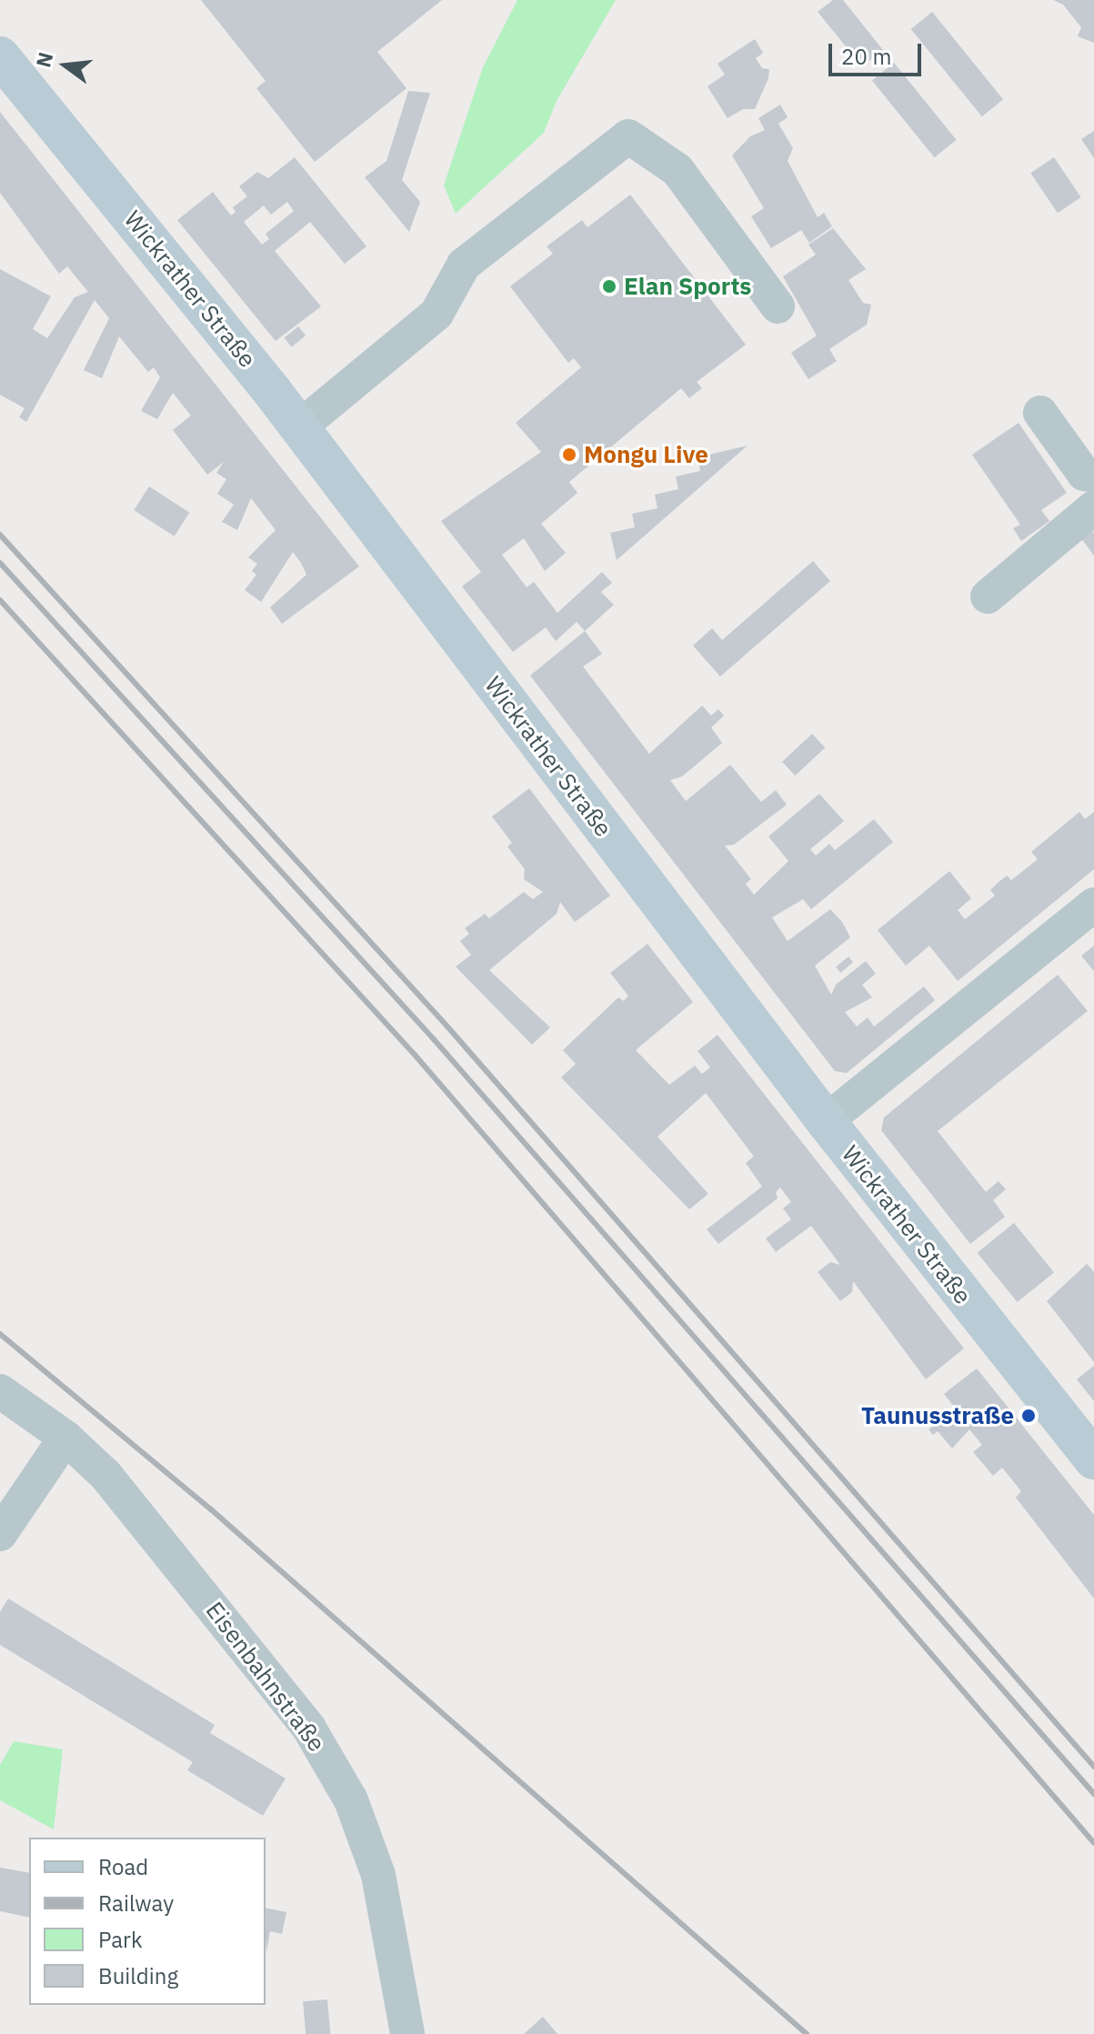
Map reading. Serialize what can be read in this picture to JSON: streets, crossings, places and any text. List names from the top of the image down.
{
  "streets": {
    "main road": ["Wickrather Straße"],
    "street": ["Eisenbahnstraße"]
  },
  "places": ["Elan Sports", "Mongu Live", "Taunusstraße"],
  "legend": [
    "Road",
    "Railway",
    "Park",
    "Building"
  ],
  "scale_bar": "20 m",
  "north": "left"
}
